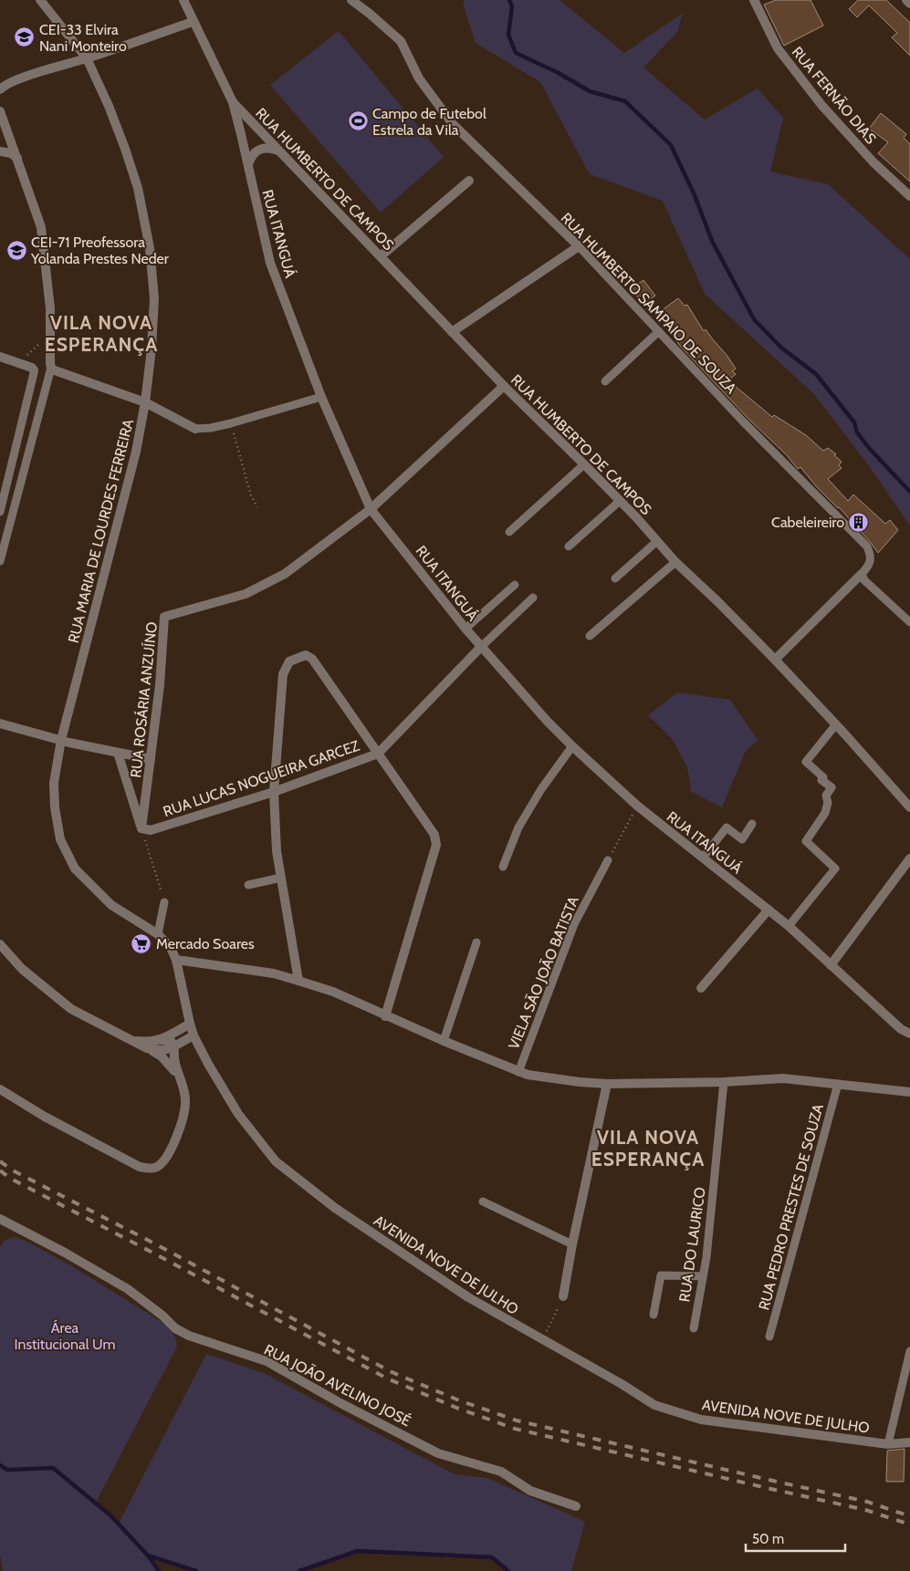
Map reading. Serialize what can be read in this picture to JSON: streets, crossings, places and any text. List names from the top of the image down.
{
  "streets": {
    "street": [
      "RUA FERNÃO DIAS",
      "RUA HUMBERTO DE CAMPOS",
      "RUA ITANGUÁ",
      "RUA HUMBERTO SAMPAIO DE SOUZA",
      "RUA MARIA DE LOURDES FERREIRA",
      "RUA ROSÁRIA ANZUÍNO",
      "RUA LUCAS NOGUEIRA GARCEZ",
      "AVENIDA NOVE DE JULHO",
      "RUA JOÃO AVELINO JOSÉ"
    ],
    "lane": ["VIELA SÃO JOÃO BATISTA", "RUA PEDRO PRESTES DE SOUZA", "RUA DO LAURICO"]
  },
  "crossings": [
    ["RUA HUMBERTO DE CAMPOS", "RUA ITANGUÁ"],
    ["RUA ITANGUÁ", "RUA ROSÁRIA ANZUÍNO"],
    ["RUA ITANGUÁ", "RUA LUCAS NOGUEIRA GARCEZ"],
    ["RUA MARIA DE LOURDES FERREIRA", "AVENIDA NOVE DE JULHO"],
    ["RUA ROSÁRIA ANZUÍNO", "RUA LUCAS NOGUEIRA GARCEZ"]
  ],
  "districts": ["VILA NOVA ESPERANÇA", "VILA NOVA ESPERANÇA"],
  "parks": ["Área Institucional Um"],
  "places": {
    "school or university": ["CEI-33 Elvira Nani Monteiro", "CEI-71 Preofessora Yolanda Prestes Neder"],
    "sports": ["Campo de Futebol Estrela da Vila"],
    "building": ["Cabeleireiro"],
    "supermarket": ["Mercado Soares"]
  },
  "scale_bar": "50 m"
}
